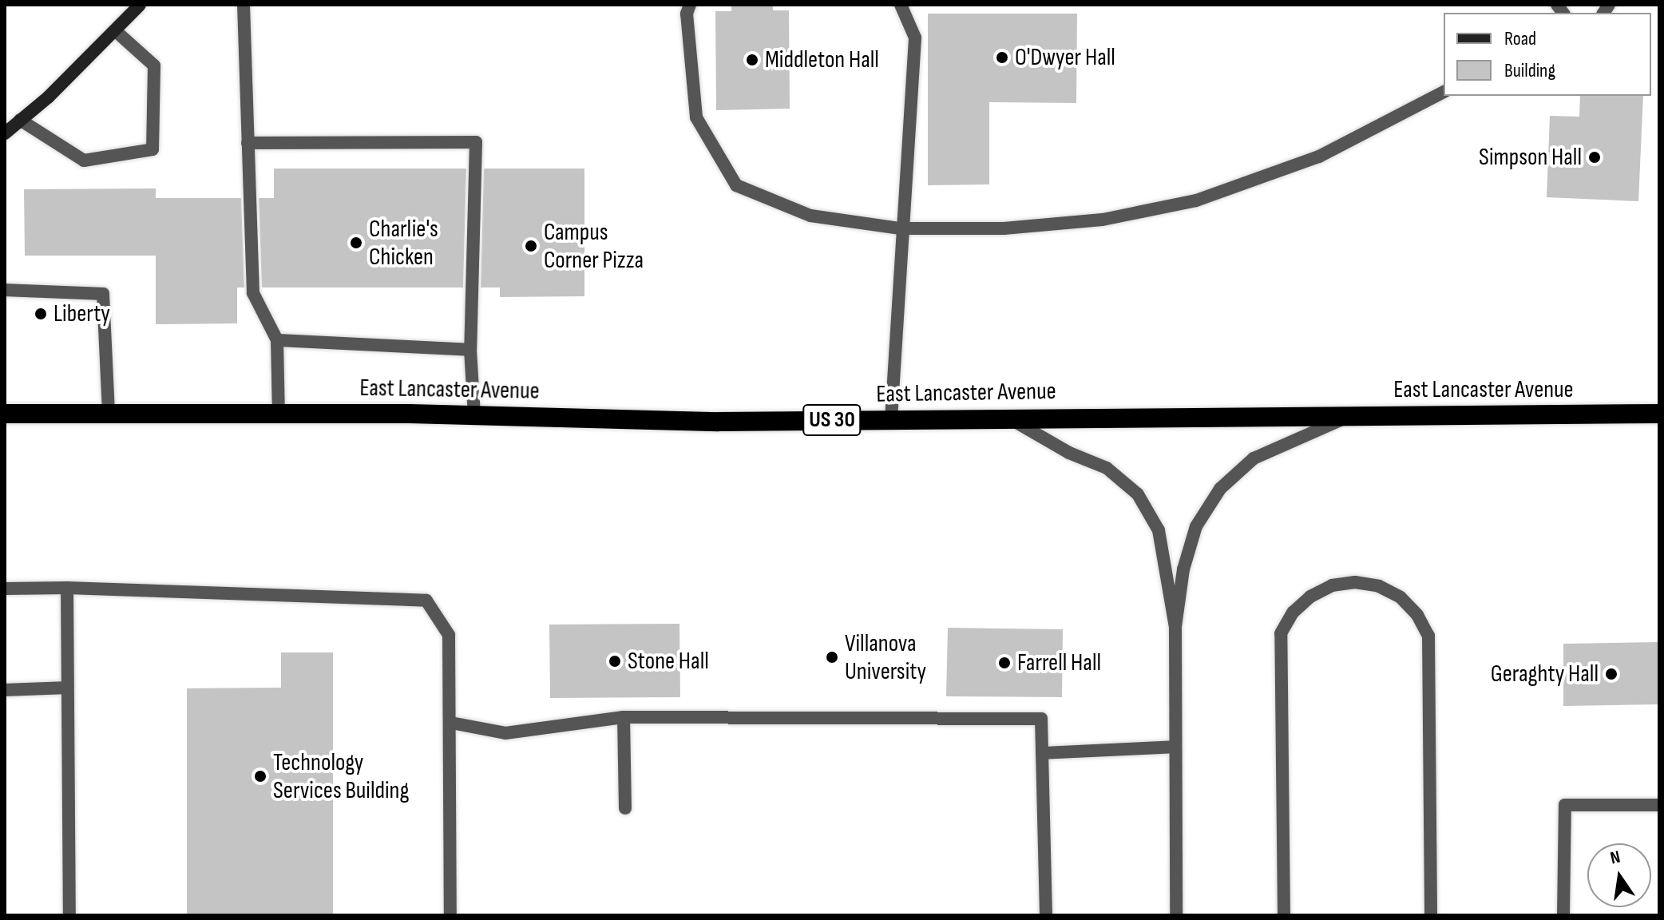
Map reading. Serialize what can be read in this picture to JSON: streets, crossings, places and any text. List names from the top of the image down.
{
  "streets": {
    "highway": ["East Lancaster Avenue", "US 30"]
  },
  "places": [
    "O'Dwyer Hall",
    "Middleton Hall",
    "Simpson Hall",
    "Charlie's Chicken",
    "Campus Corner Pizza",
    "Liberty",
    "Villanova University",
    "Stone Hall",
    "Farrell Hall",
    "Geraghty Hall",
    "Technology Services Building"
  ],
  "legend": ["Road", "Building"],
  "north": "top"
}
